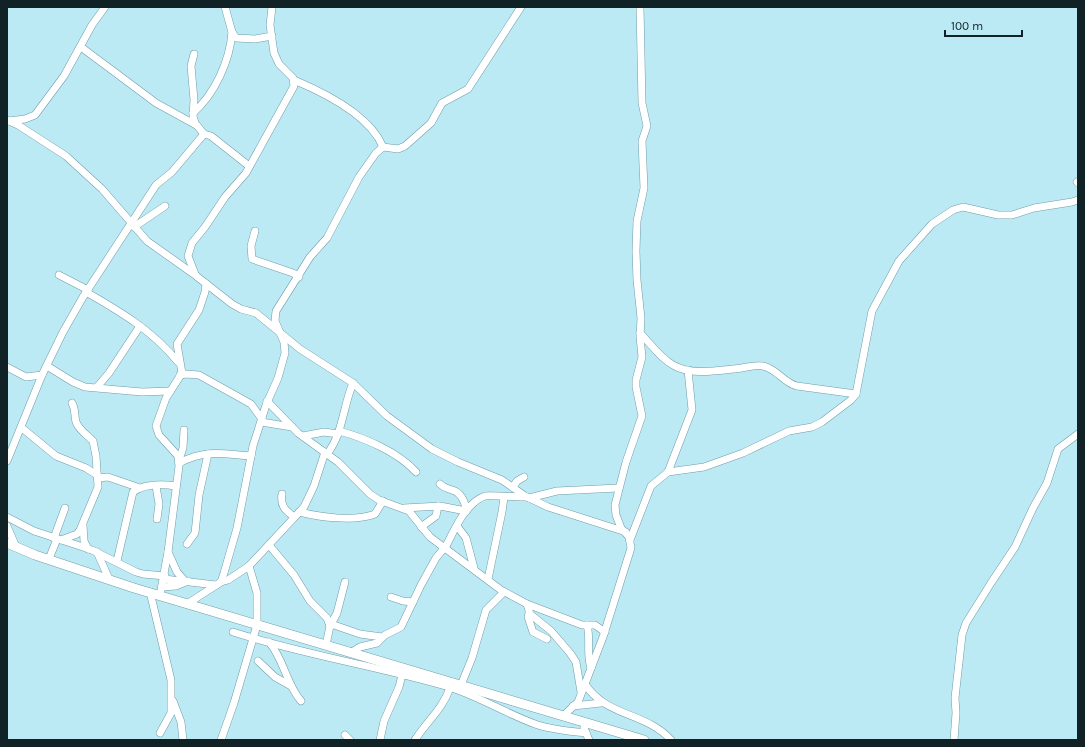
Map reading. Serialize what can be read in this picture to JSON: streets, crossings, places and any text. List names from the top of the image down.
{
  "scale_bar": "100 m"
}
